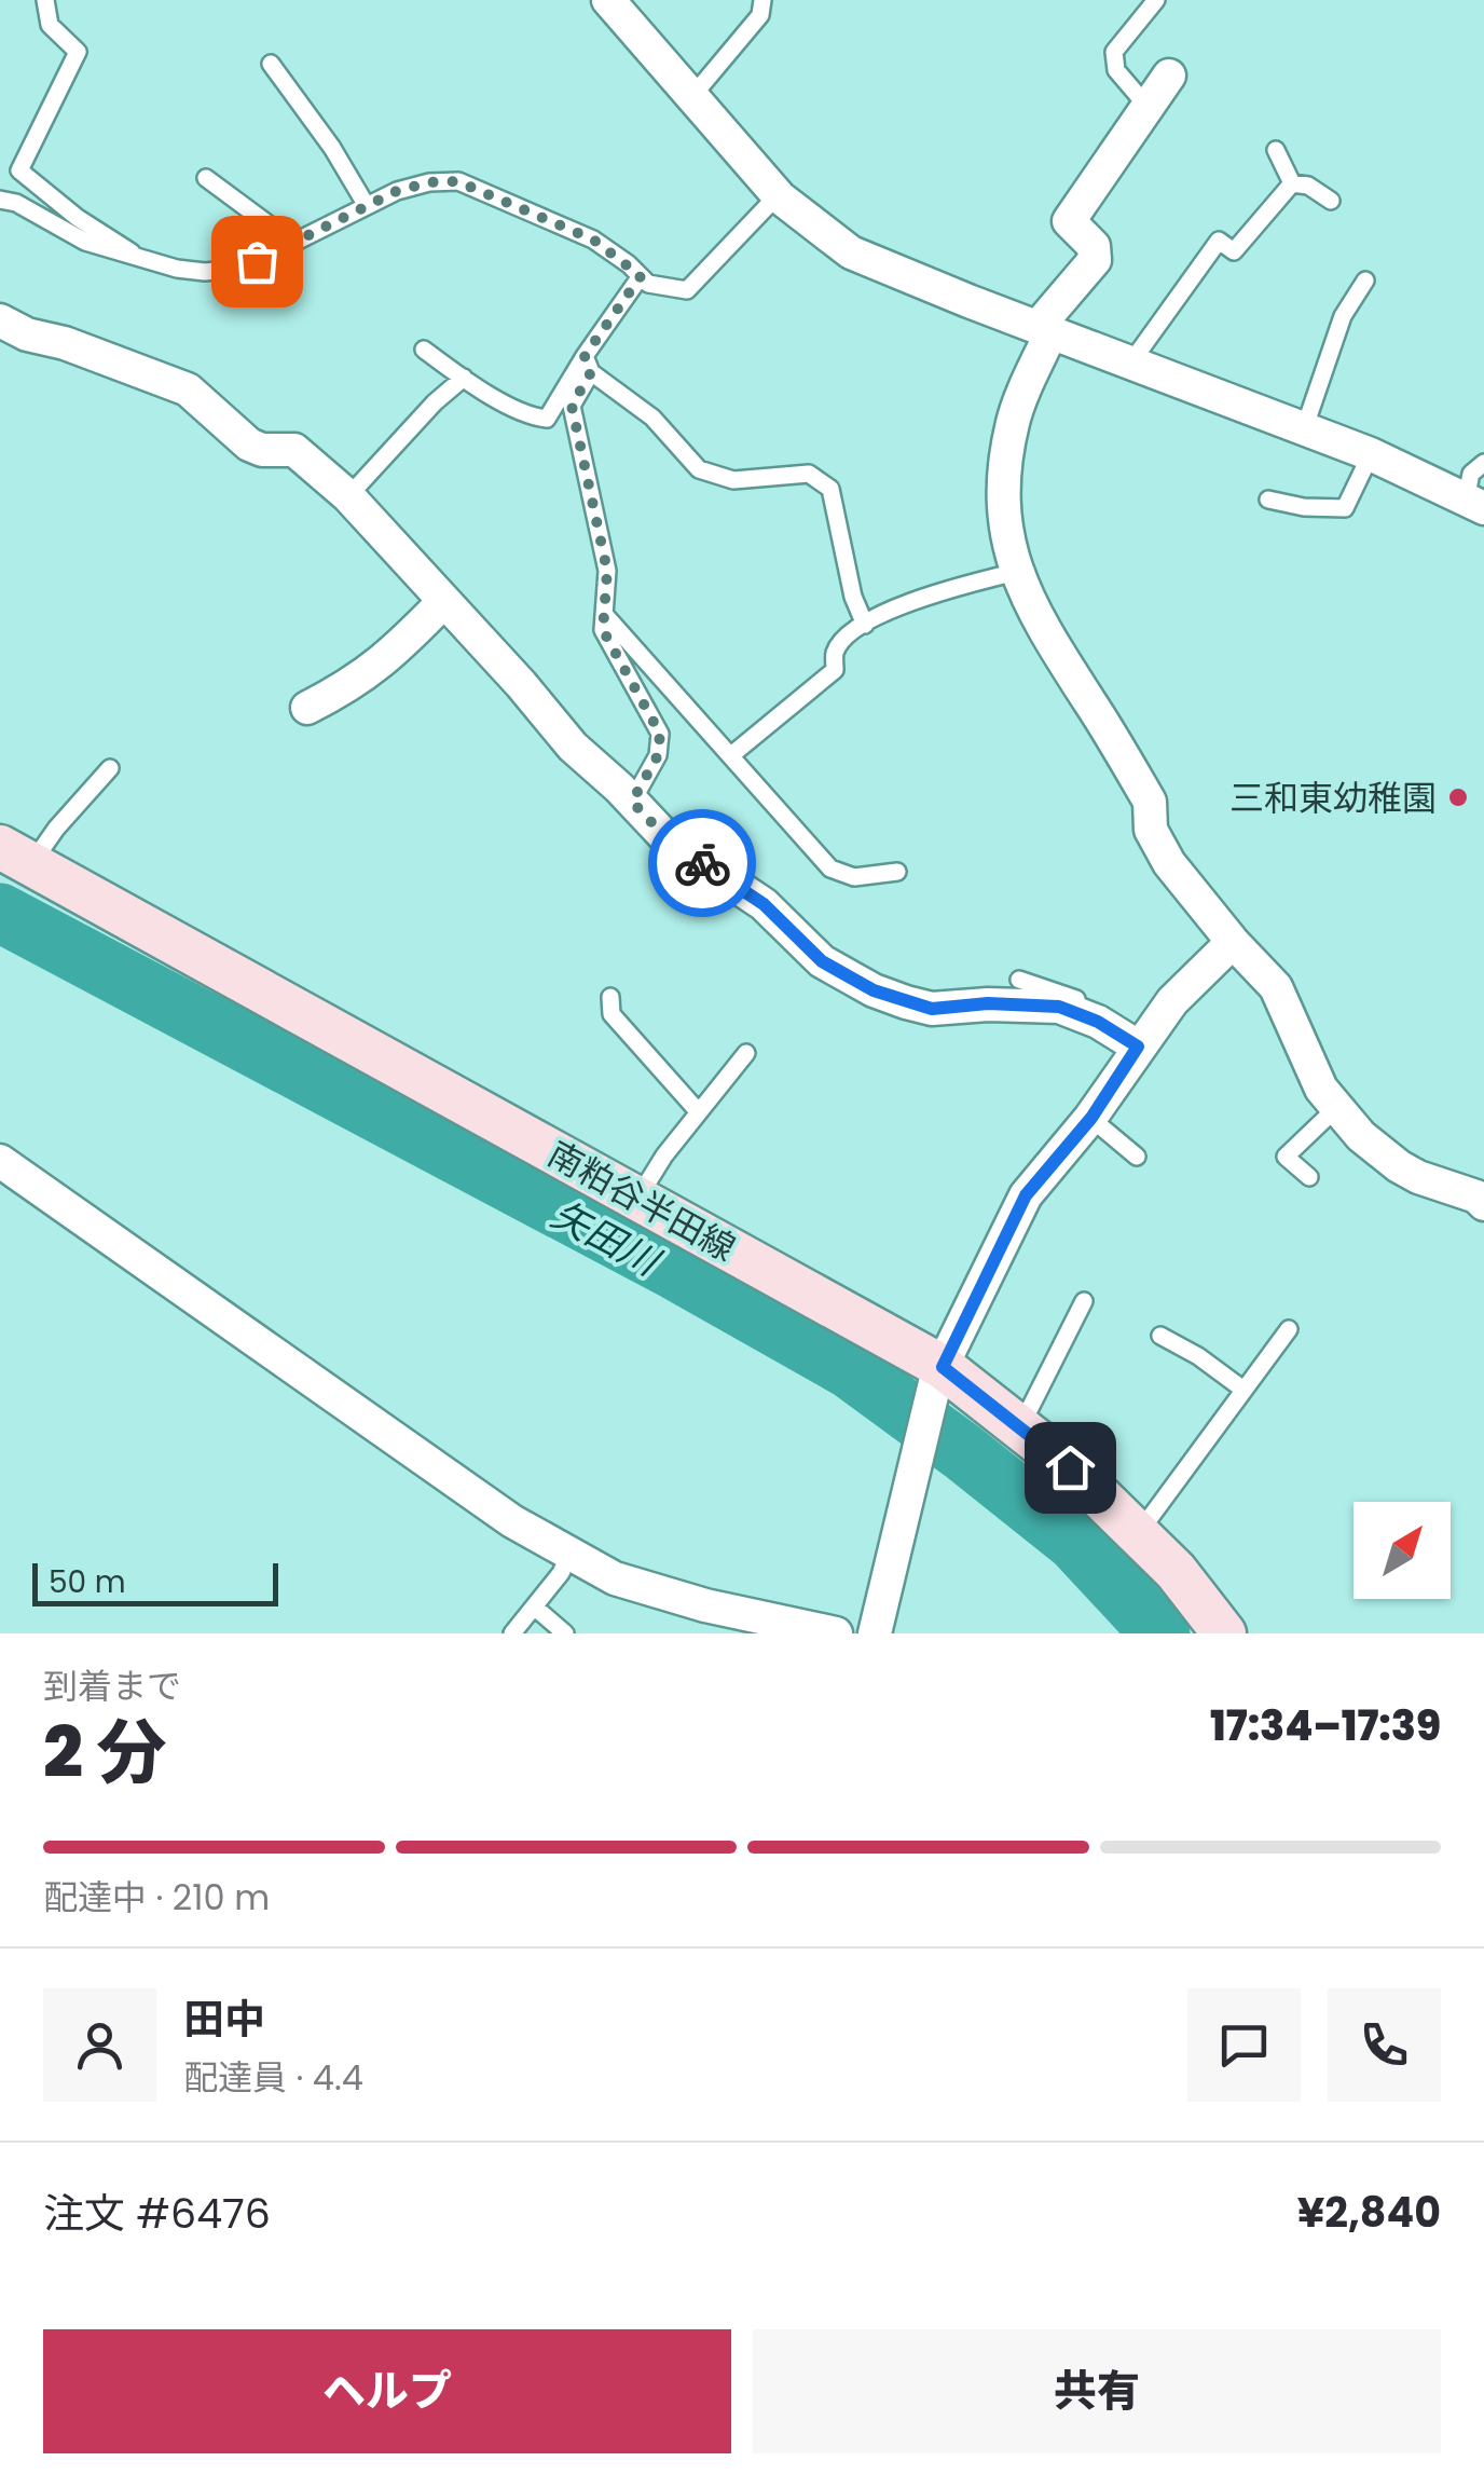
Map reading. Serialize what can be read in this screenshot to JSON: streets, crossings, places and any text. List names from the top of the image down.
{
  "streets": {
    "main road": ["南粕谷半田線"]
  },
  "water": ["矢田川"],
  "places": ["三和東幼稚園"],
  "scale_bar": "50 m",
  "north": "top right",
  "page": {
    "scale": "50 m",
    "heading": ["2 分", "到着まで", "17:34–17:39"],
    "panel": [
      "田中",
      "配達員 · 4.4",
      "注文 #6476",
      "¥2,840"
    ],
    "bar": "配達中 · 210 m",
    "buttons": ["ヘルプ", "共有"]
  }
}
